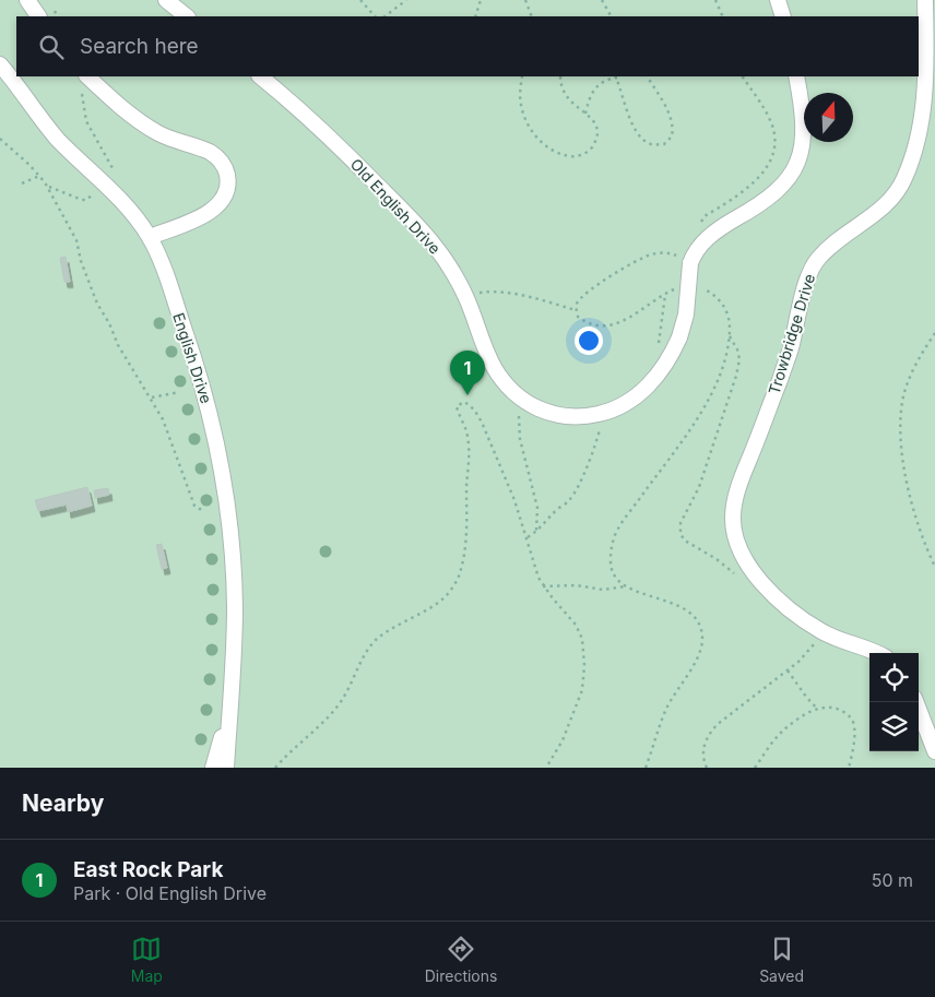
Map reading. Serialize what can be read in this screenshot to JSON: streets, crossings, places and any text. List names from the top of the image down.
{
  "streets": {
    "street": ["Old English Drive", "Trowbridge Drive", "English Drive"]
  },
  "north": "top",
  "page": {
    "search": "Search here",
    "pins": "1",
    "heading": "Nearby",
    "list": [
      {
        "mark": "1",
        "name": "East Rock Park",
        "note": "Park · Old English Drive",
        "value": "50 m"
      }
    ],
    "nav": ["Map", "Directions", "Saved"]
  }
}
